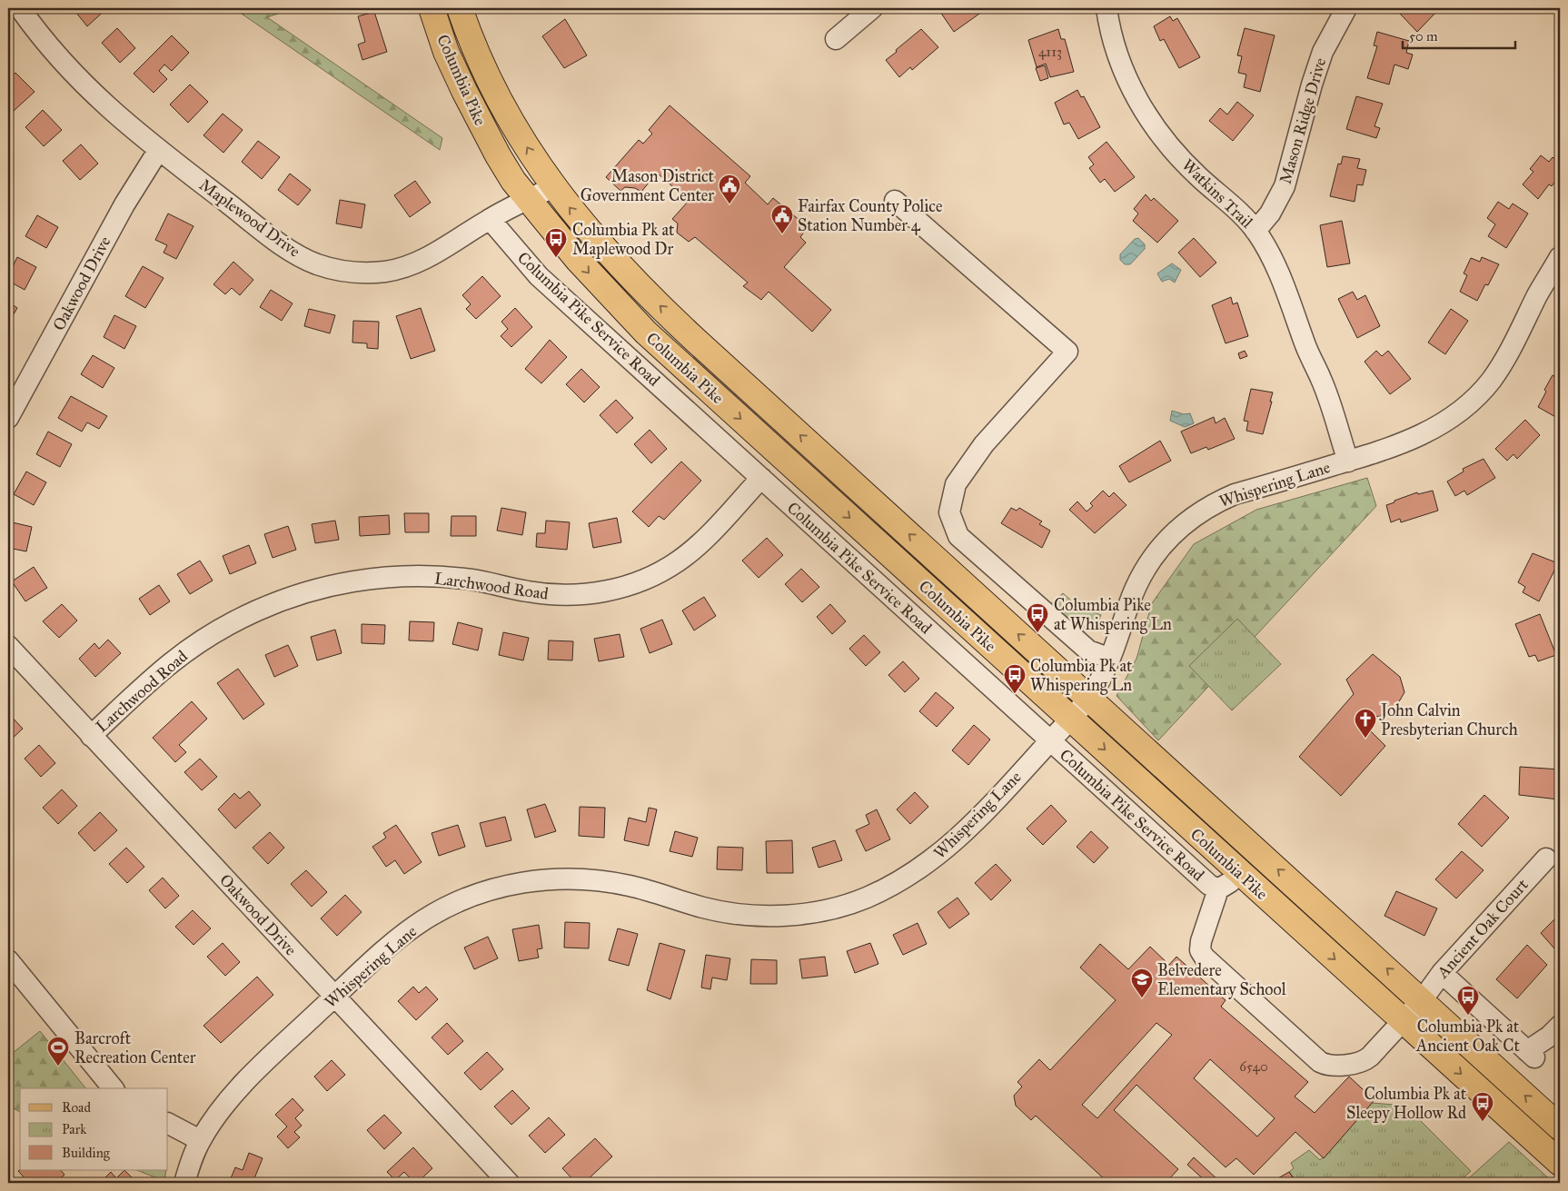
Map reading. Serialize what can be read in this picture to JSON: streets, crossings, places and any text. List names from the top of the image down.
{
  "streets": {
    "main road": ["Columbia Pike"],
    "street": [
      "Mason Ridge Drive",
      "Watkins Trail",
      "Maplewood Drive",
      "Oakwood Drive",
      "Columbia Pike Service Road",
      "Whispering Lane",
      "Larchwood Road",
      "Ancient Oak Court"
    ]
  },
  "crossings": [
    ["Columbia Pike", "Maplewood Drive"],
    ["Columbia Pike", "Columbia Pike Service Road"],
    ["Columbia Pike", "Whispering Lane"],
    ["Columbia Pike", "Ancient Oak Court"],
    ["Mason Ridge Drive", "Watkins Trail"],
    ["Watkins Trail", "Whispering Lane"],
    ["Maplewood Drive", "Oakwood Drive"],
    ["Maplewood Drive", "Columbia Pike Service Road"],
    ["Oakwood Drive", "Whispering Lane"],
    ["Oakwood Drive", "Larchwood Road"],
    ["Columbia Pike Service Road", "Whispering Lane"],
    ["Columbia Pike Service Road", "Larchwood Road"],
    ["Columbia Pike Service Road", "Ancient Oak Court"]
  ],
  "places": {
    "public building": ["Mason District Government Center", "Fairfax County Police Station Number 4"],
    "bus stop": [
      "Columbia Pk at Maplewood Dr",
      "Columbia Pike at Whispering Ln",
      "Columbia Pk at Whispering Ln",
      "Columbia Pk at Ancient Oak Ct",
      "Columbia Pk at Sleepy Hollow Rd"
    ],
    "church": ["John Calvin Presbyterian Church"],
    "school or university": ["Belvedere Elementary School"],
    "sports": ["Barcroft Recreation Center"]
  },
  "house_numbers": ["4113", "6540"],
  "legend": ["Road", "Park", "Building"],
  "scale_bar": "50 m"
}
